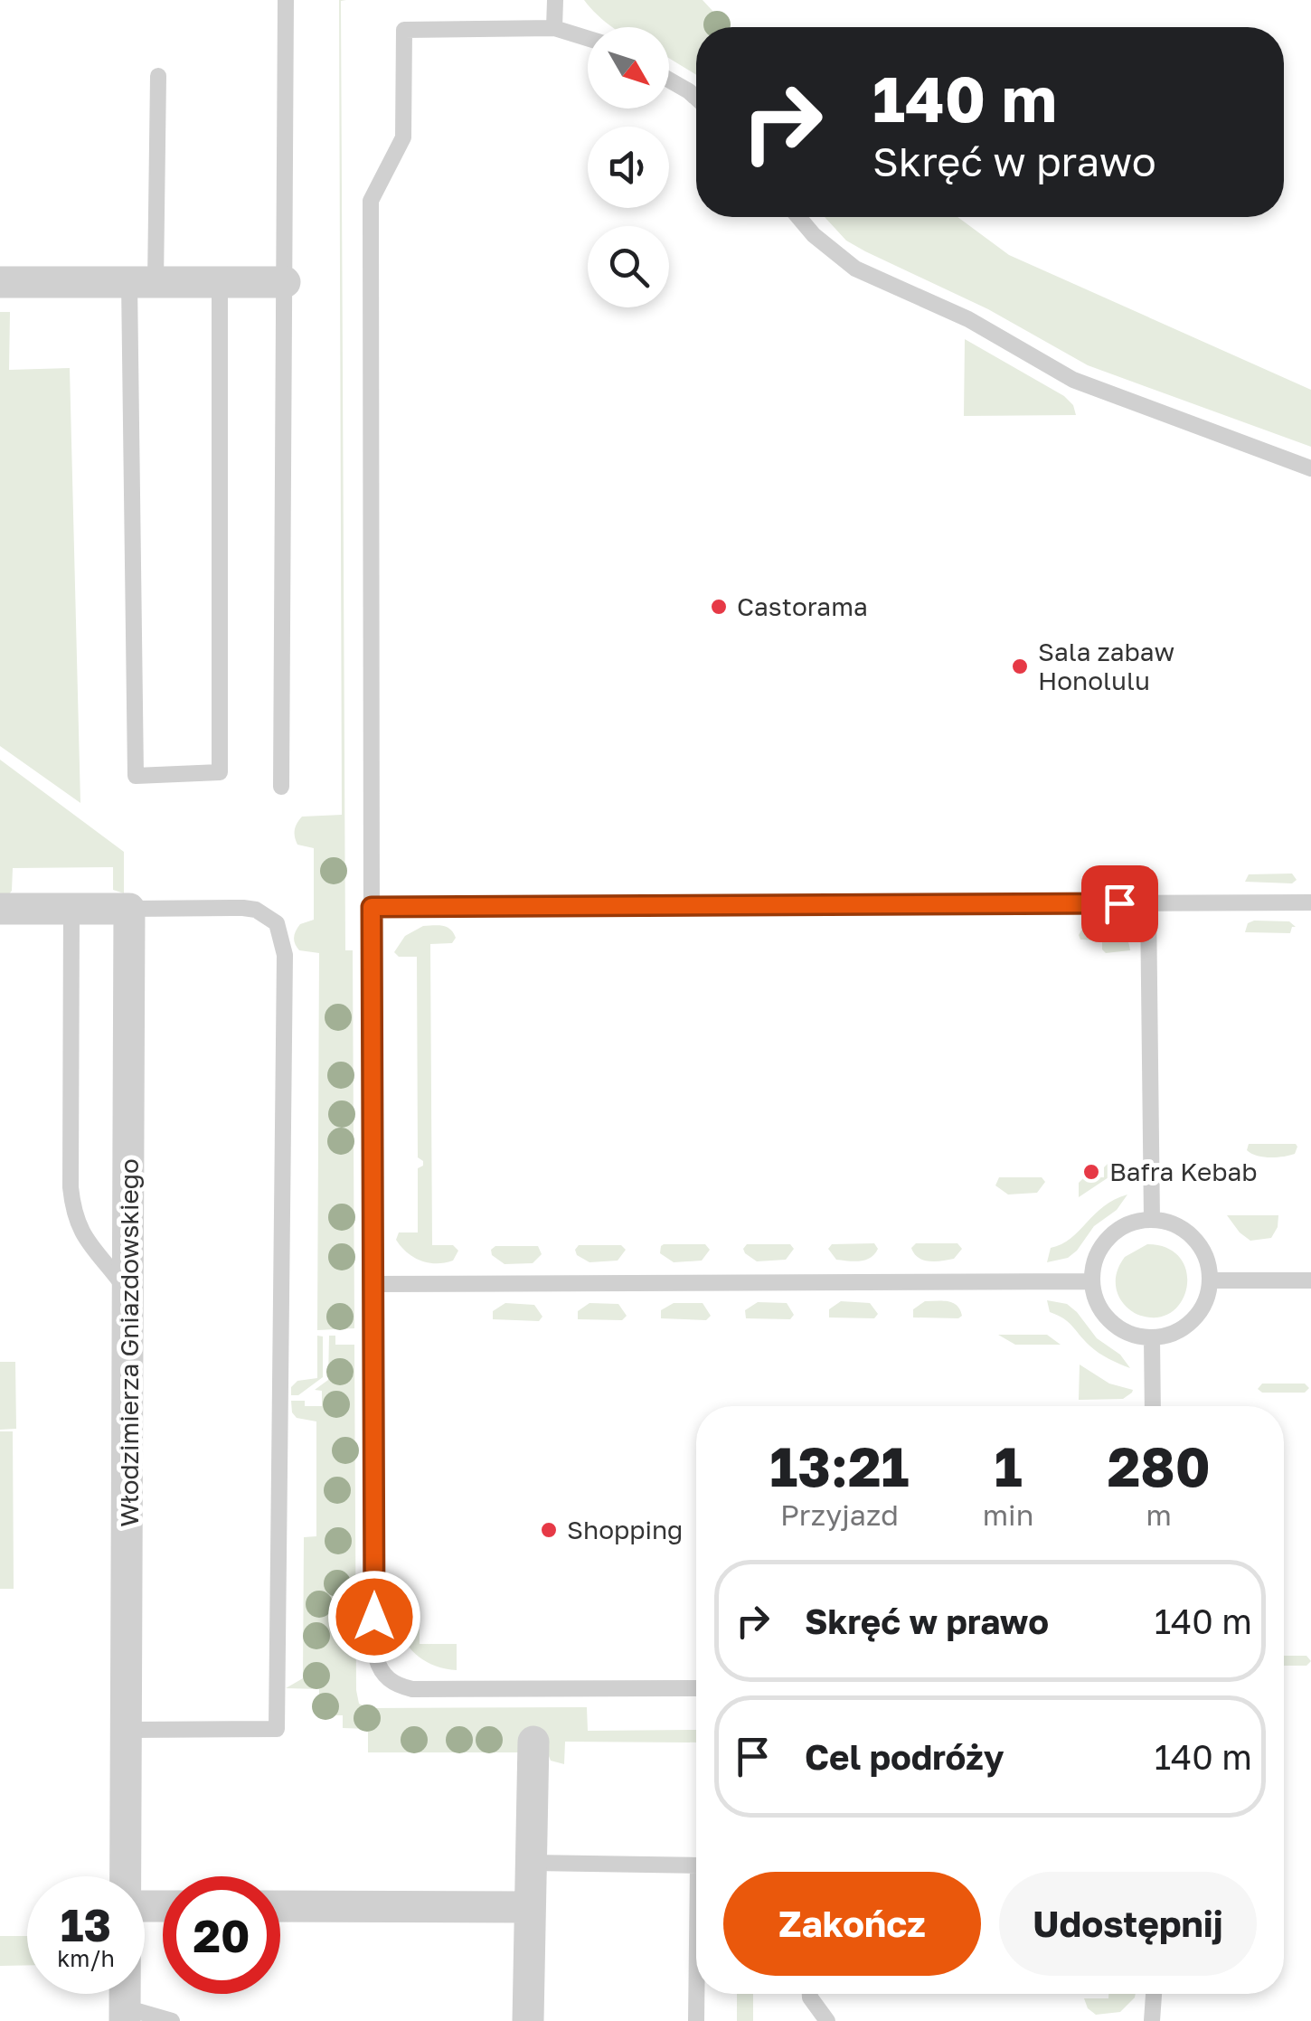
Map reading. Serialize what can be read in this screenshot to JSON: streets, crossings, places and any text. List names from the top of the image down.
{
  "streets": {
    "street": ["Włodzimierza Gniazdowskiego"]
  },
  "places": [
    "Castorama",
    "Sala zabaw Honolulu",
    "Bafra Kebab",
    "Shopping"
  ],
  "north": "bottom right",
  "page": {
    "turn": ["140 m", "Skręć w prawo"],
    "eta": [
      "13:21",
      "Przyjazd",
      "1",
      "min",
      "280",
      "m"
    ],
    "list": [
      {
        "name": "Skręć w prawo",
        "value": "140 m"
      },
      {
        "name": "Cel podróży",
        "value": "140 m"
      }
    ],
    "buttons": ["Zakończ", "Udostępnij"],
    "speed": "13 km/h",
    "limit": "20"
  }
}
